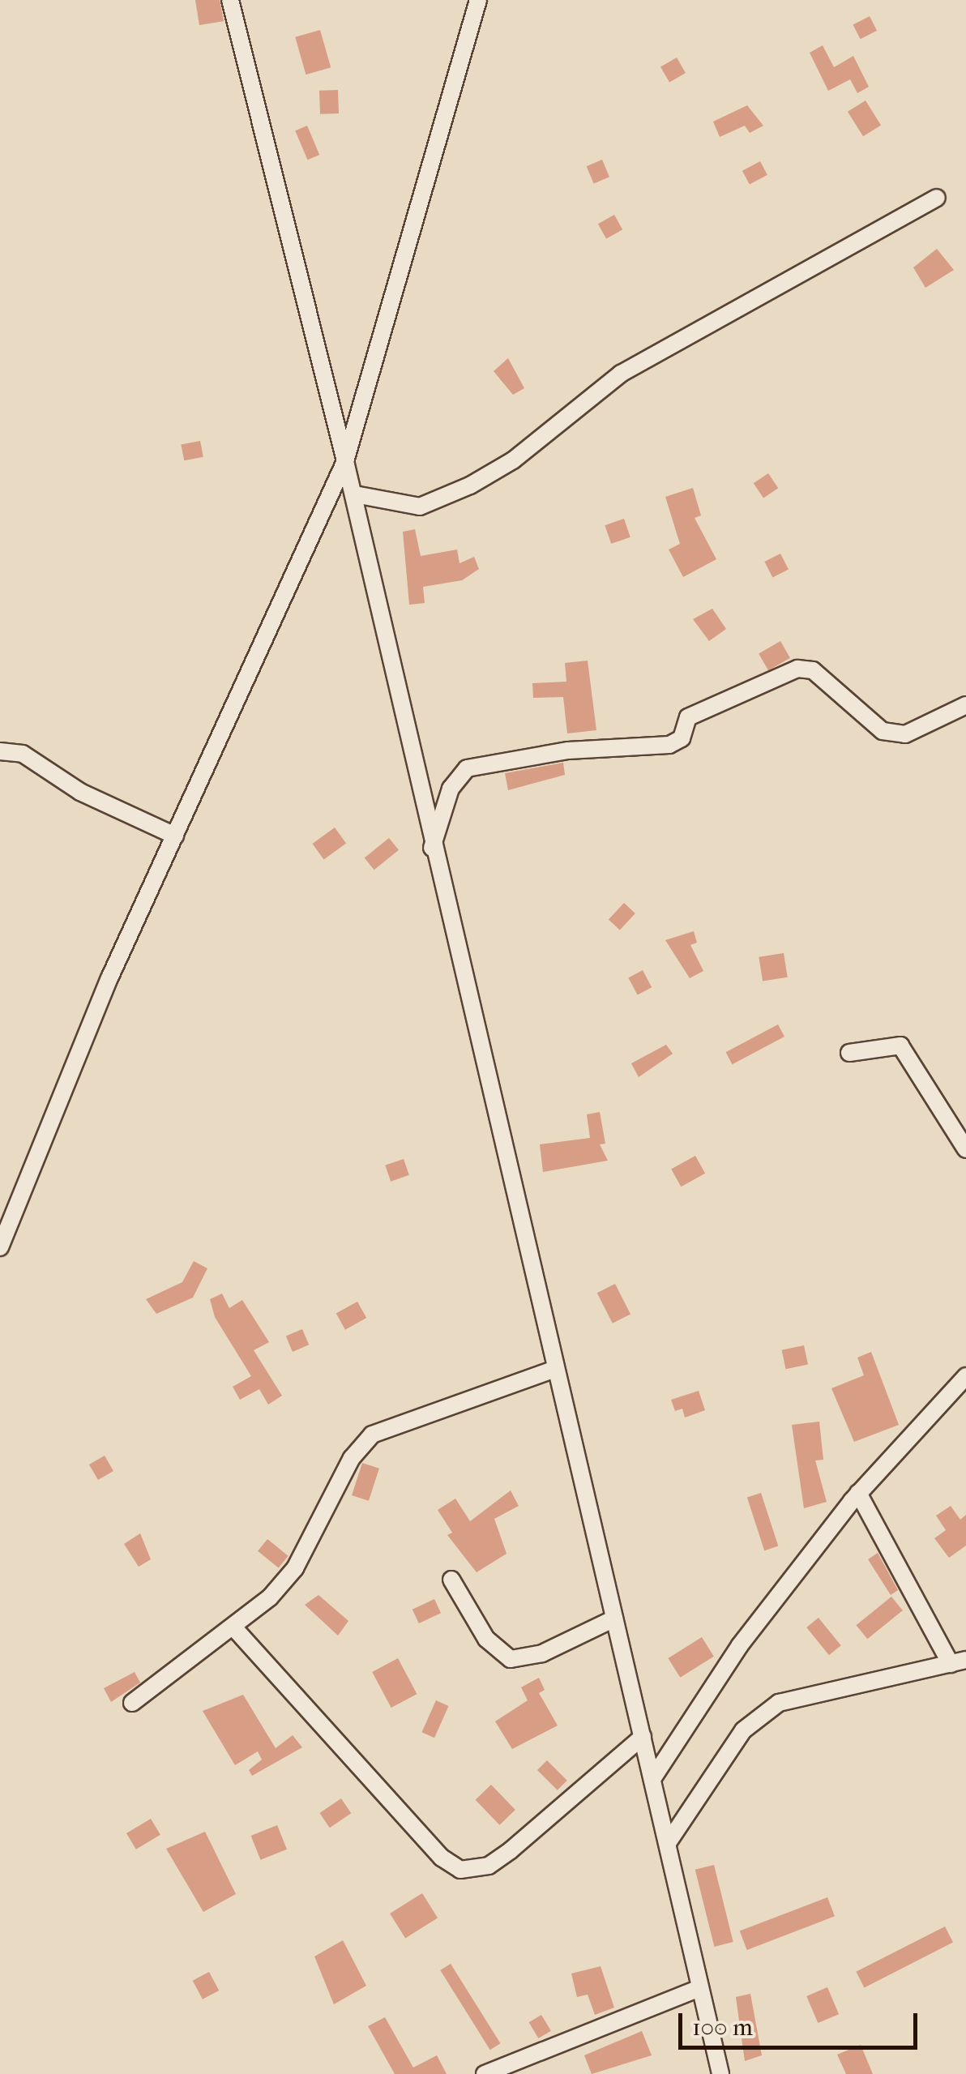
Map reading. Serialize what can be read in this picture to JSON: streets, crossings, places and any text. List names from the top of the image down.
{
  "scale_bar": "100 m"
}
